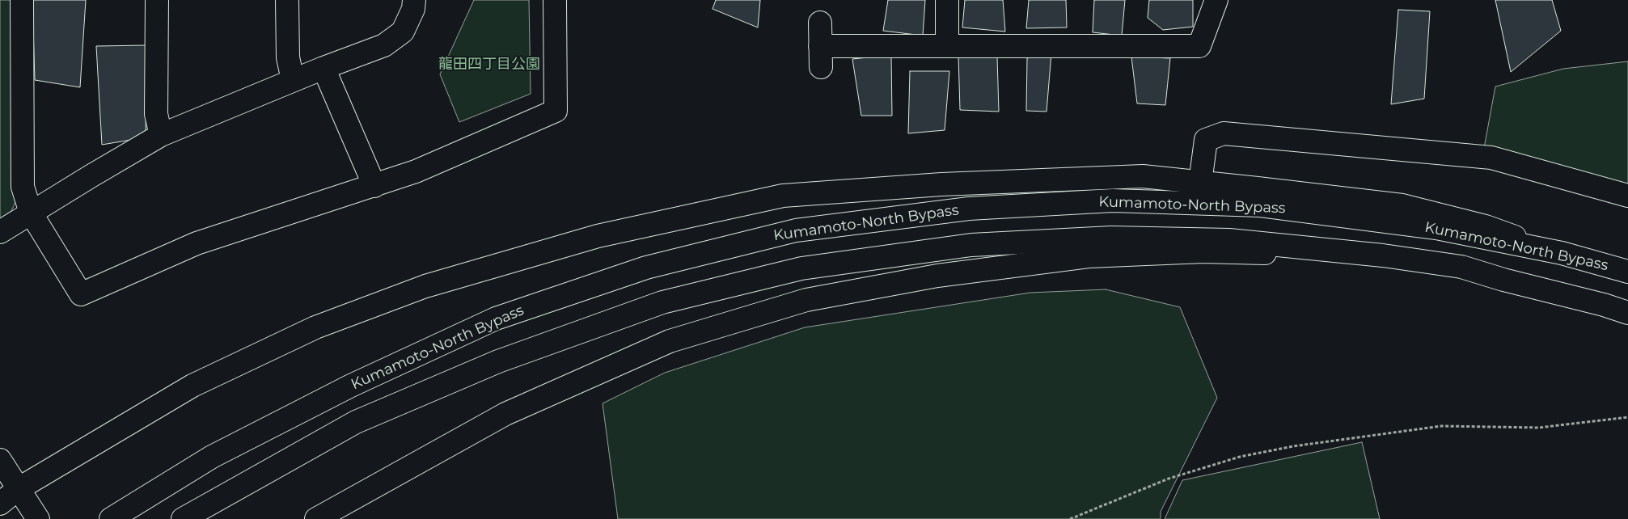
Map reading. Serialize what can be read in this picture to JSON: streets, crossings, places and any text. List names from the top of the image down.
{
  "streets": {
    "main road": ["Kumamoto-North Bypass"]
  },
  "parks": ["龍田四丁目公園"]
}
